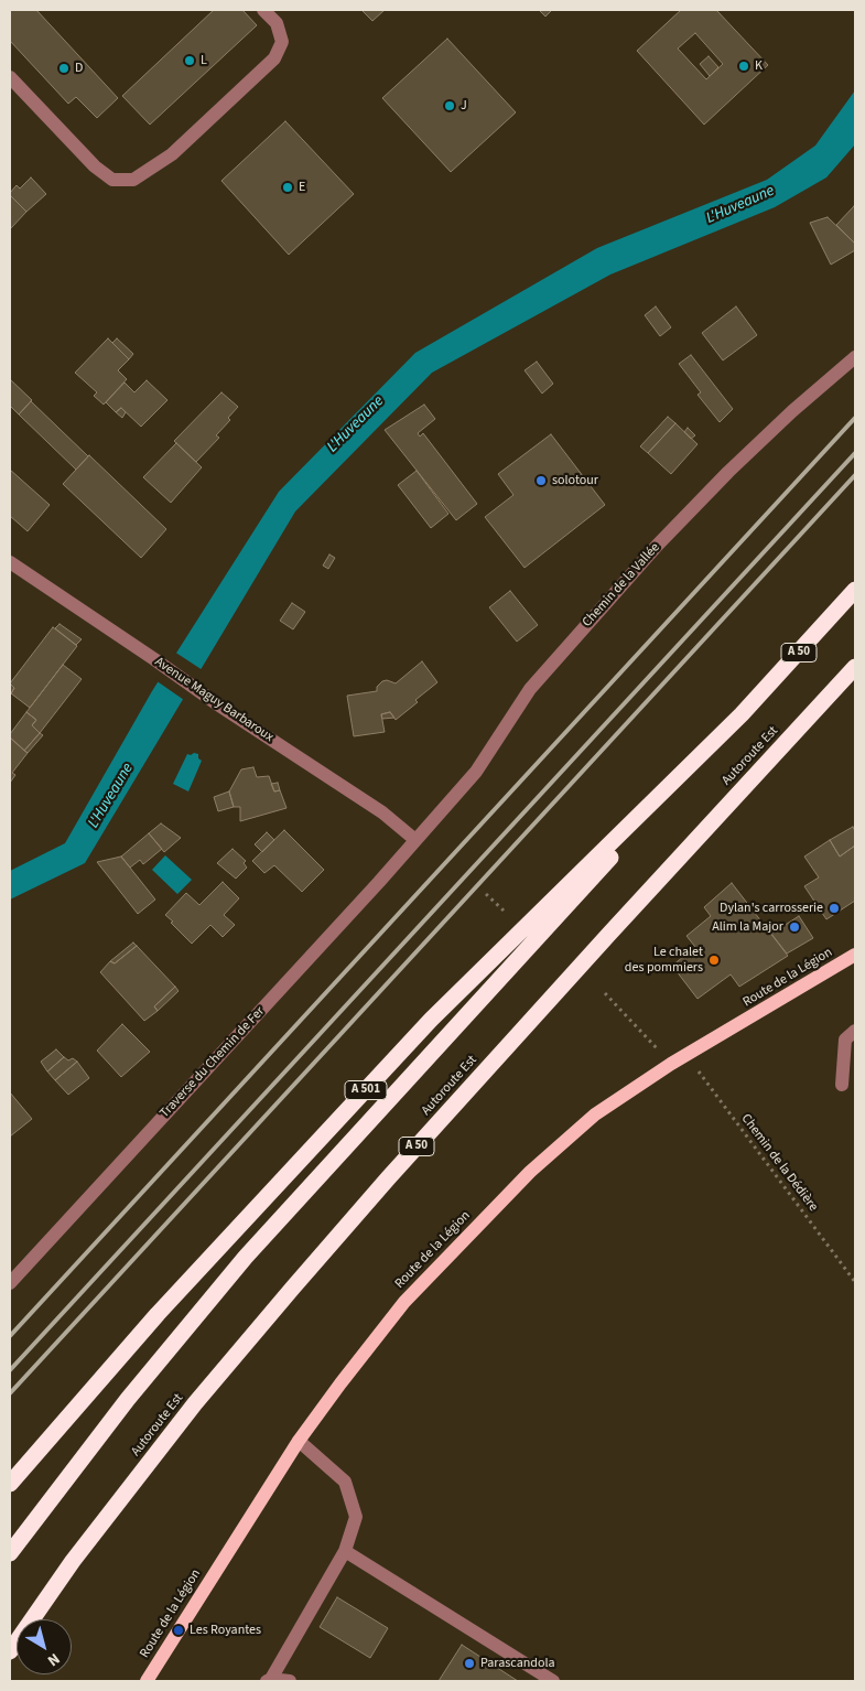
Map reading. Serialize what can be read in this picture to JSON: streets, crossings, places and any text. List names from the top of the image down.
{
  "streets": {
    "highway": ["A 50", "Autoroute Est", "A 501"],
    "main road": ["Route de la Légion"],
    "street": ["Chemin de la Vallée", "Avenue Maguy Barbaroux", "Traverse du Chemin de Fer"],
    "path": ["Chemin de la Dédière"]
  },
  "crossings": [
    ["Chemin de la Vallée", "Avenue Maguy Barbaroux"],
    ["Chemin de la Vallée", "Traverse du Chemin de Fer"],
    ["A 50", "A 501"],
    ["Avenue Maguy Barbaroux", "Traverse du Chemin de Fer"],
    ["Route de la Légion", "Chemin de la Dédière"]
  ],
  "water": ["L'Huveaune"],
  "places": [
    "L",
    "K",
    "D",
    "J",
    "E",
    "solotour",
    "Dylan's carrosserie",
    "Alim la Major",
    "Le chalet des pommiers",
    "Les Royantes",
    "Parascandola"
  ],
  "north": "bottom right"
}
